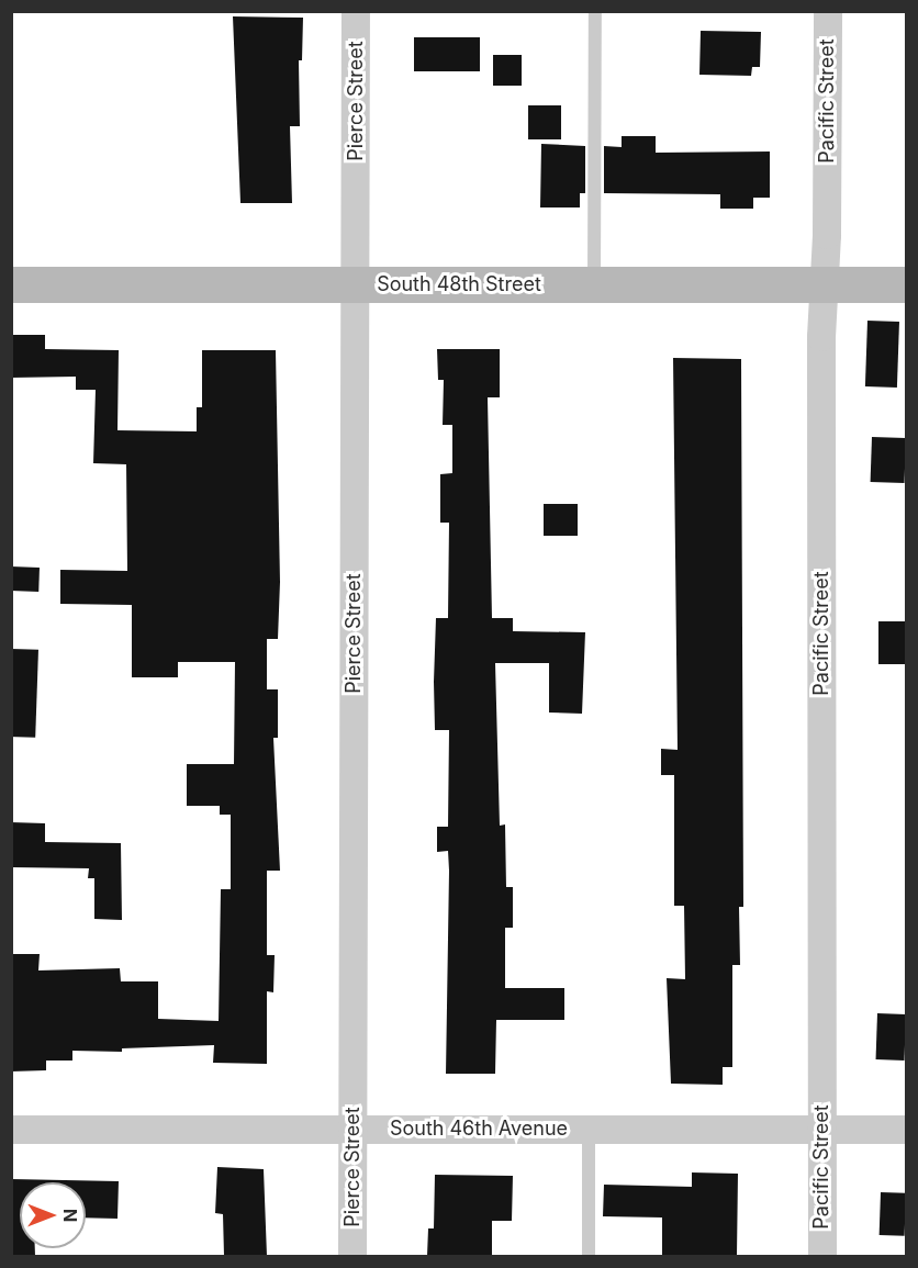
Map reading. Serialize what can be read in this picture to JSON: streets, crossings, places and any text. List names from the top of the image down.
{
  "streets": {
    "street": [
      "Pierce Street",
      "Pacific Street",
      "South 48th Street",
      "South 46th Avenue"
    ]
  },
  "crossings": [
    ["Pierce Street", "South 48th Street"],
    ["Pierce Street", "South 46th Avenue"],
    ["Pacific Street", "South 48th Street"],
    ["Pacific Street", "South 46th Avenue"]
  ],
  "north": "right"
}
